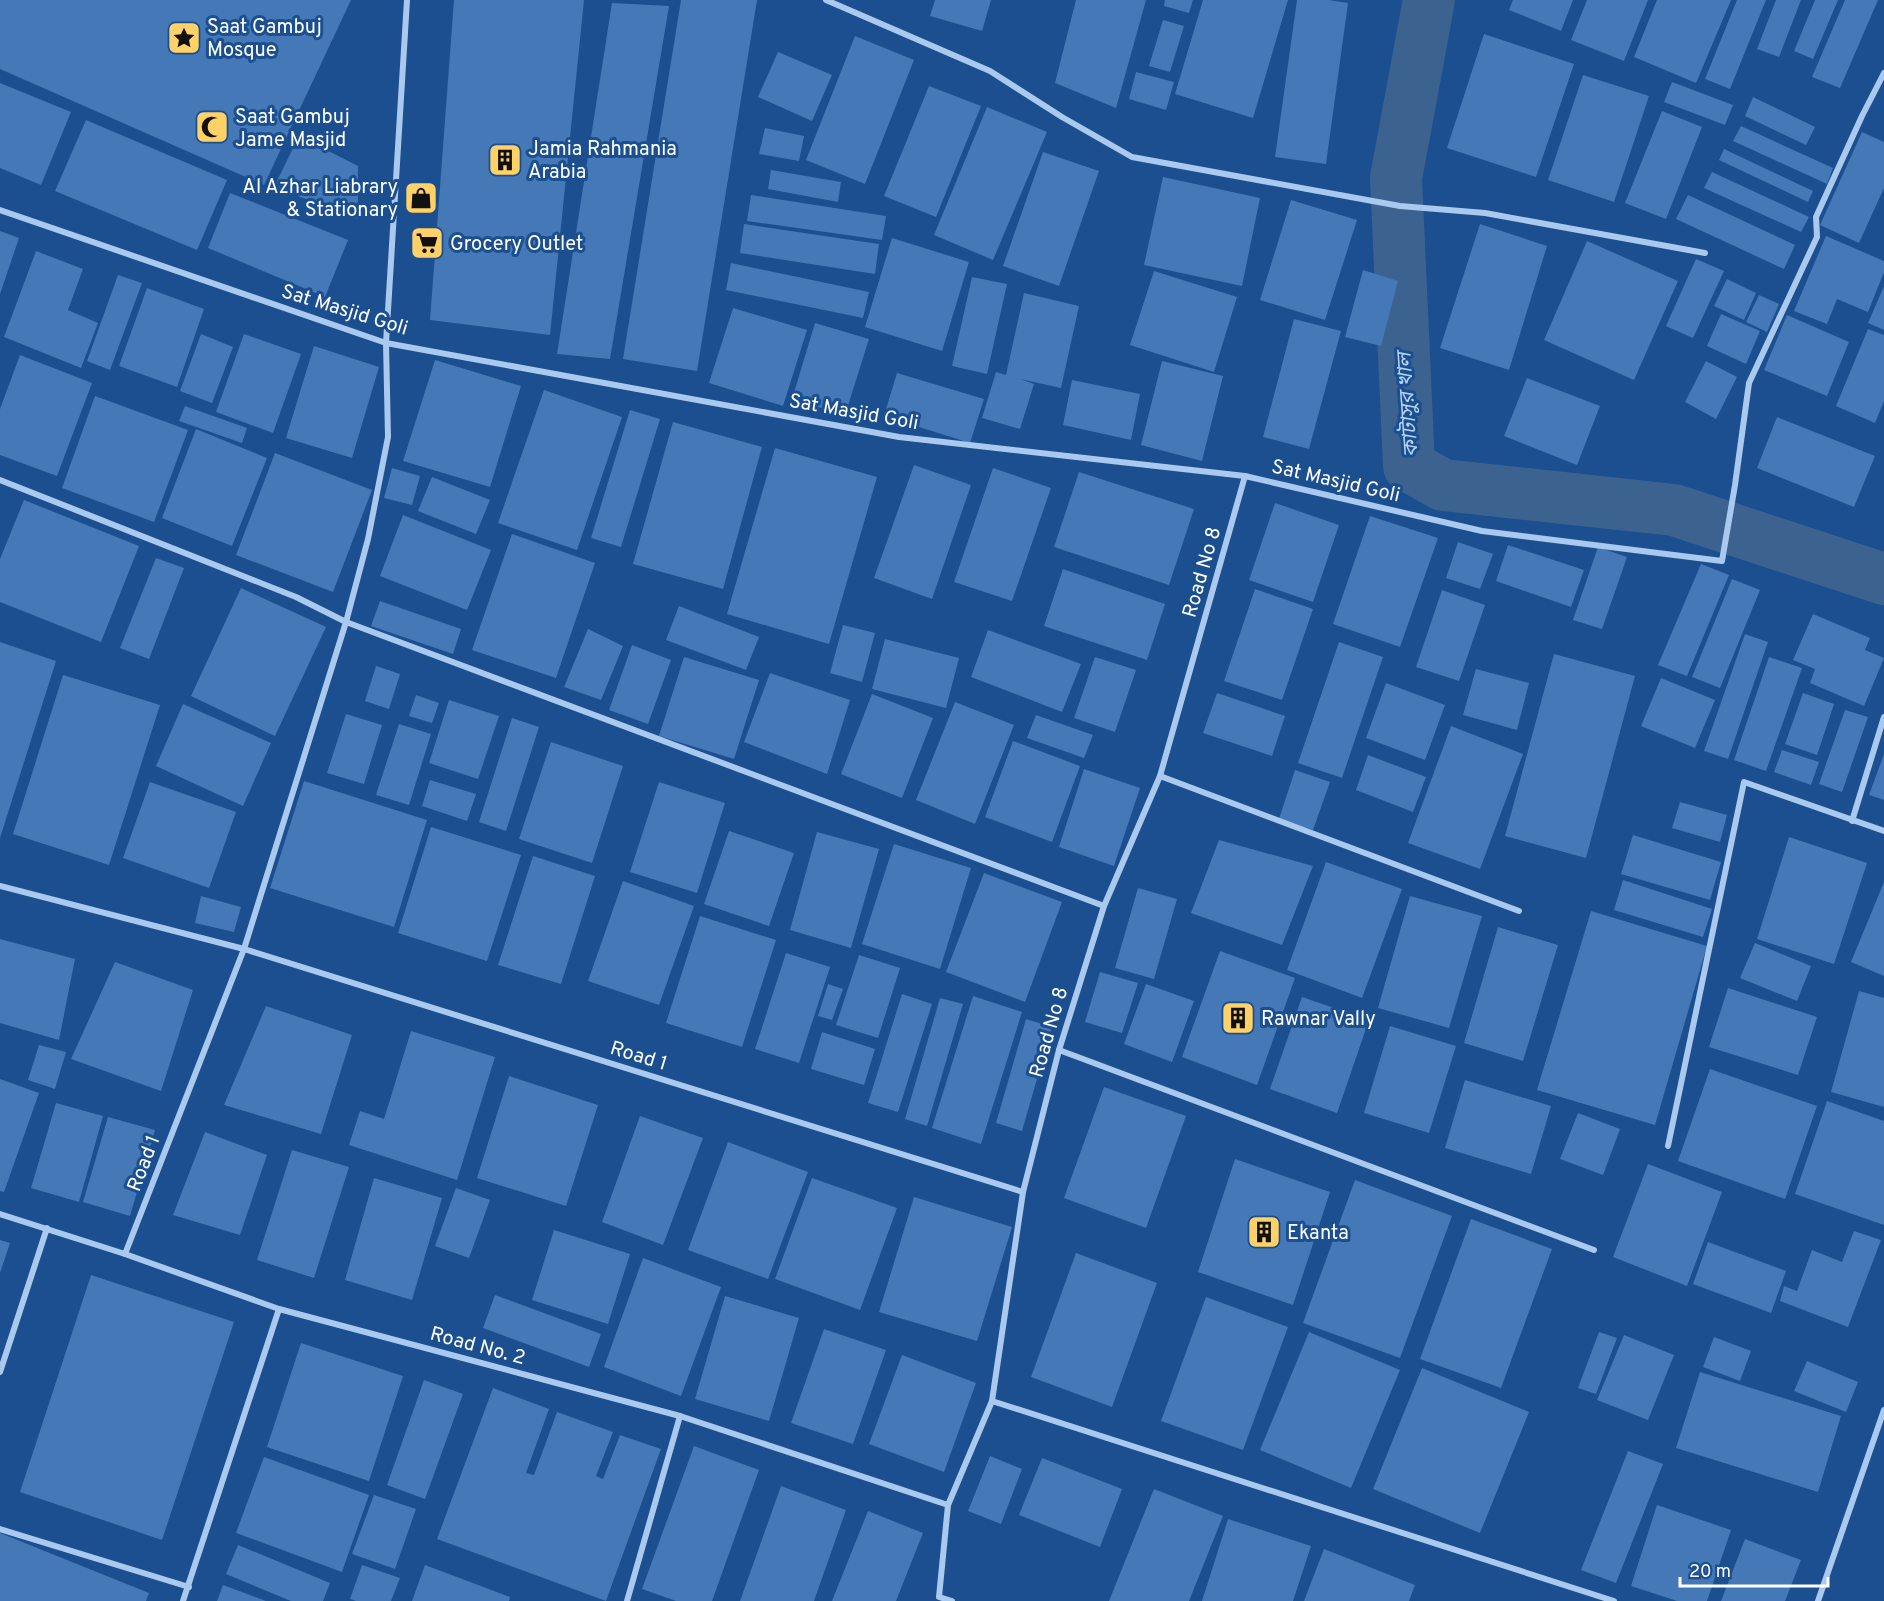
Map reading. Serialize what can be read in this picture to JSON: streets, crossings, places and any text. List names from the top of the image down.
{
  "streets": {
    "street": [
      "Sat Masjid Goli",
      "Road No 8",
      "Road 1",
      "Road No. 2"
    ]
  },
  "crossings": [
    ["Sat Masjid Goli", "Road No 8"],
    ["Road No 8", "Road 1"],
    ["Road No 8", "Road No. 2"],
    ["Road 1", "Road No. 2"]
  ],
  "water": ["কাটাসুর খাল"],
  "places": {
    "place": ["Saat Gambuj Mosque"],
    "mosque": ["Saat Gambuj Jame Masjid"],
    "building": ["Jamia Rahmania Arabia", "Rawnar Vally", "Ekanta"],
    "shop": ["Al Azhar Liabrary & Stationary"],
    "supermarket": ["Grocery Outlet"]
  },
  "scale_bar": "20 m"
}
